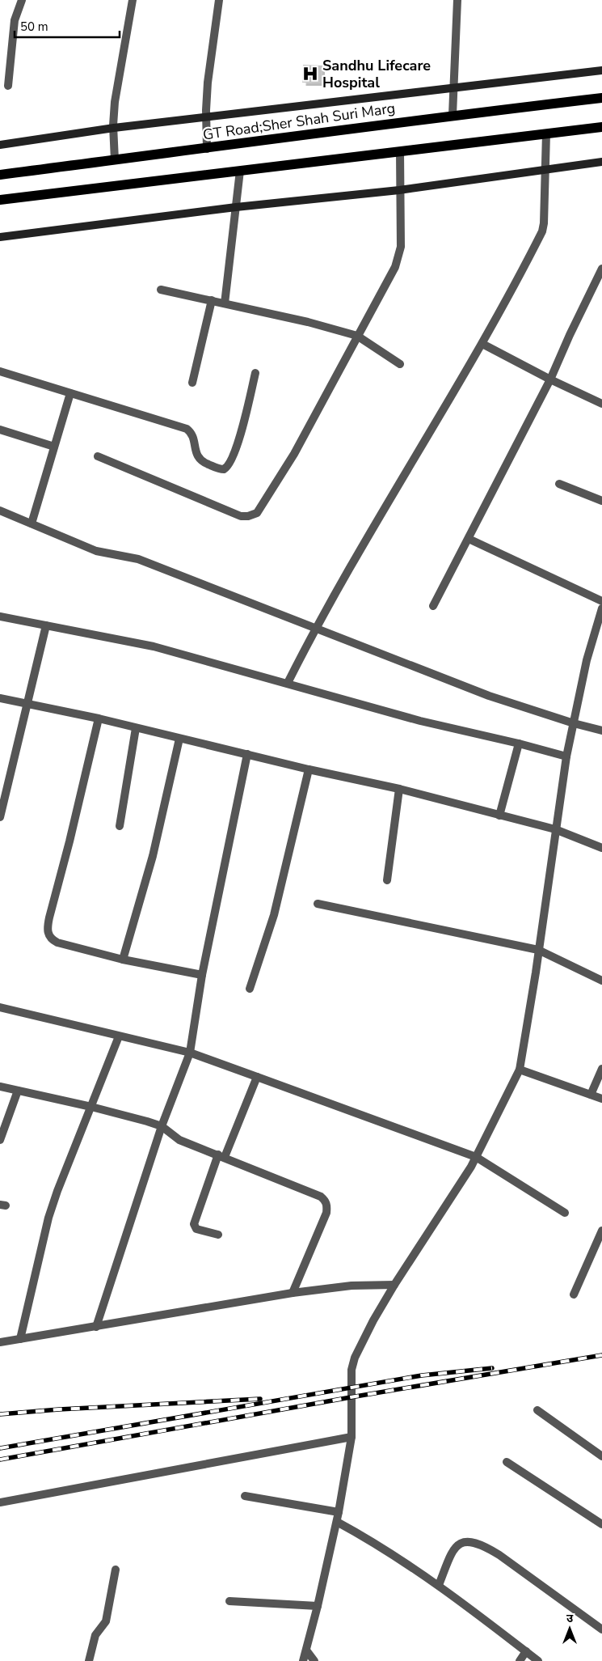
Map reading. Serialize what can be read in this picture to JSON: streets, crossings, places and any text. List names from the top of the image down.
{
  "streets": {
    "main road": ["GT Road;Sher Shah Suri Marg"]
  },
  "places": {
    "hospital": ["Sandhu Lifecare Hospital"]
  },
  "scale_bar": "50 m",
  "north": "top"
}
